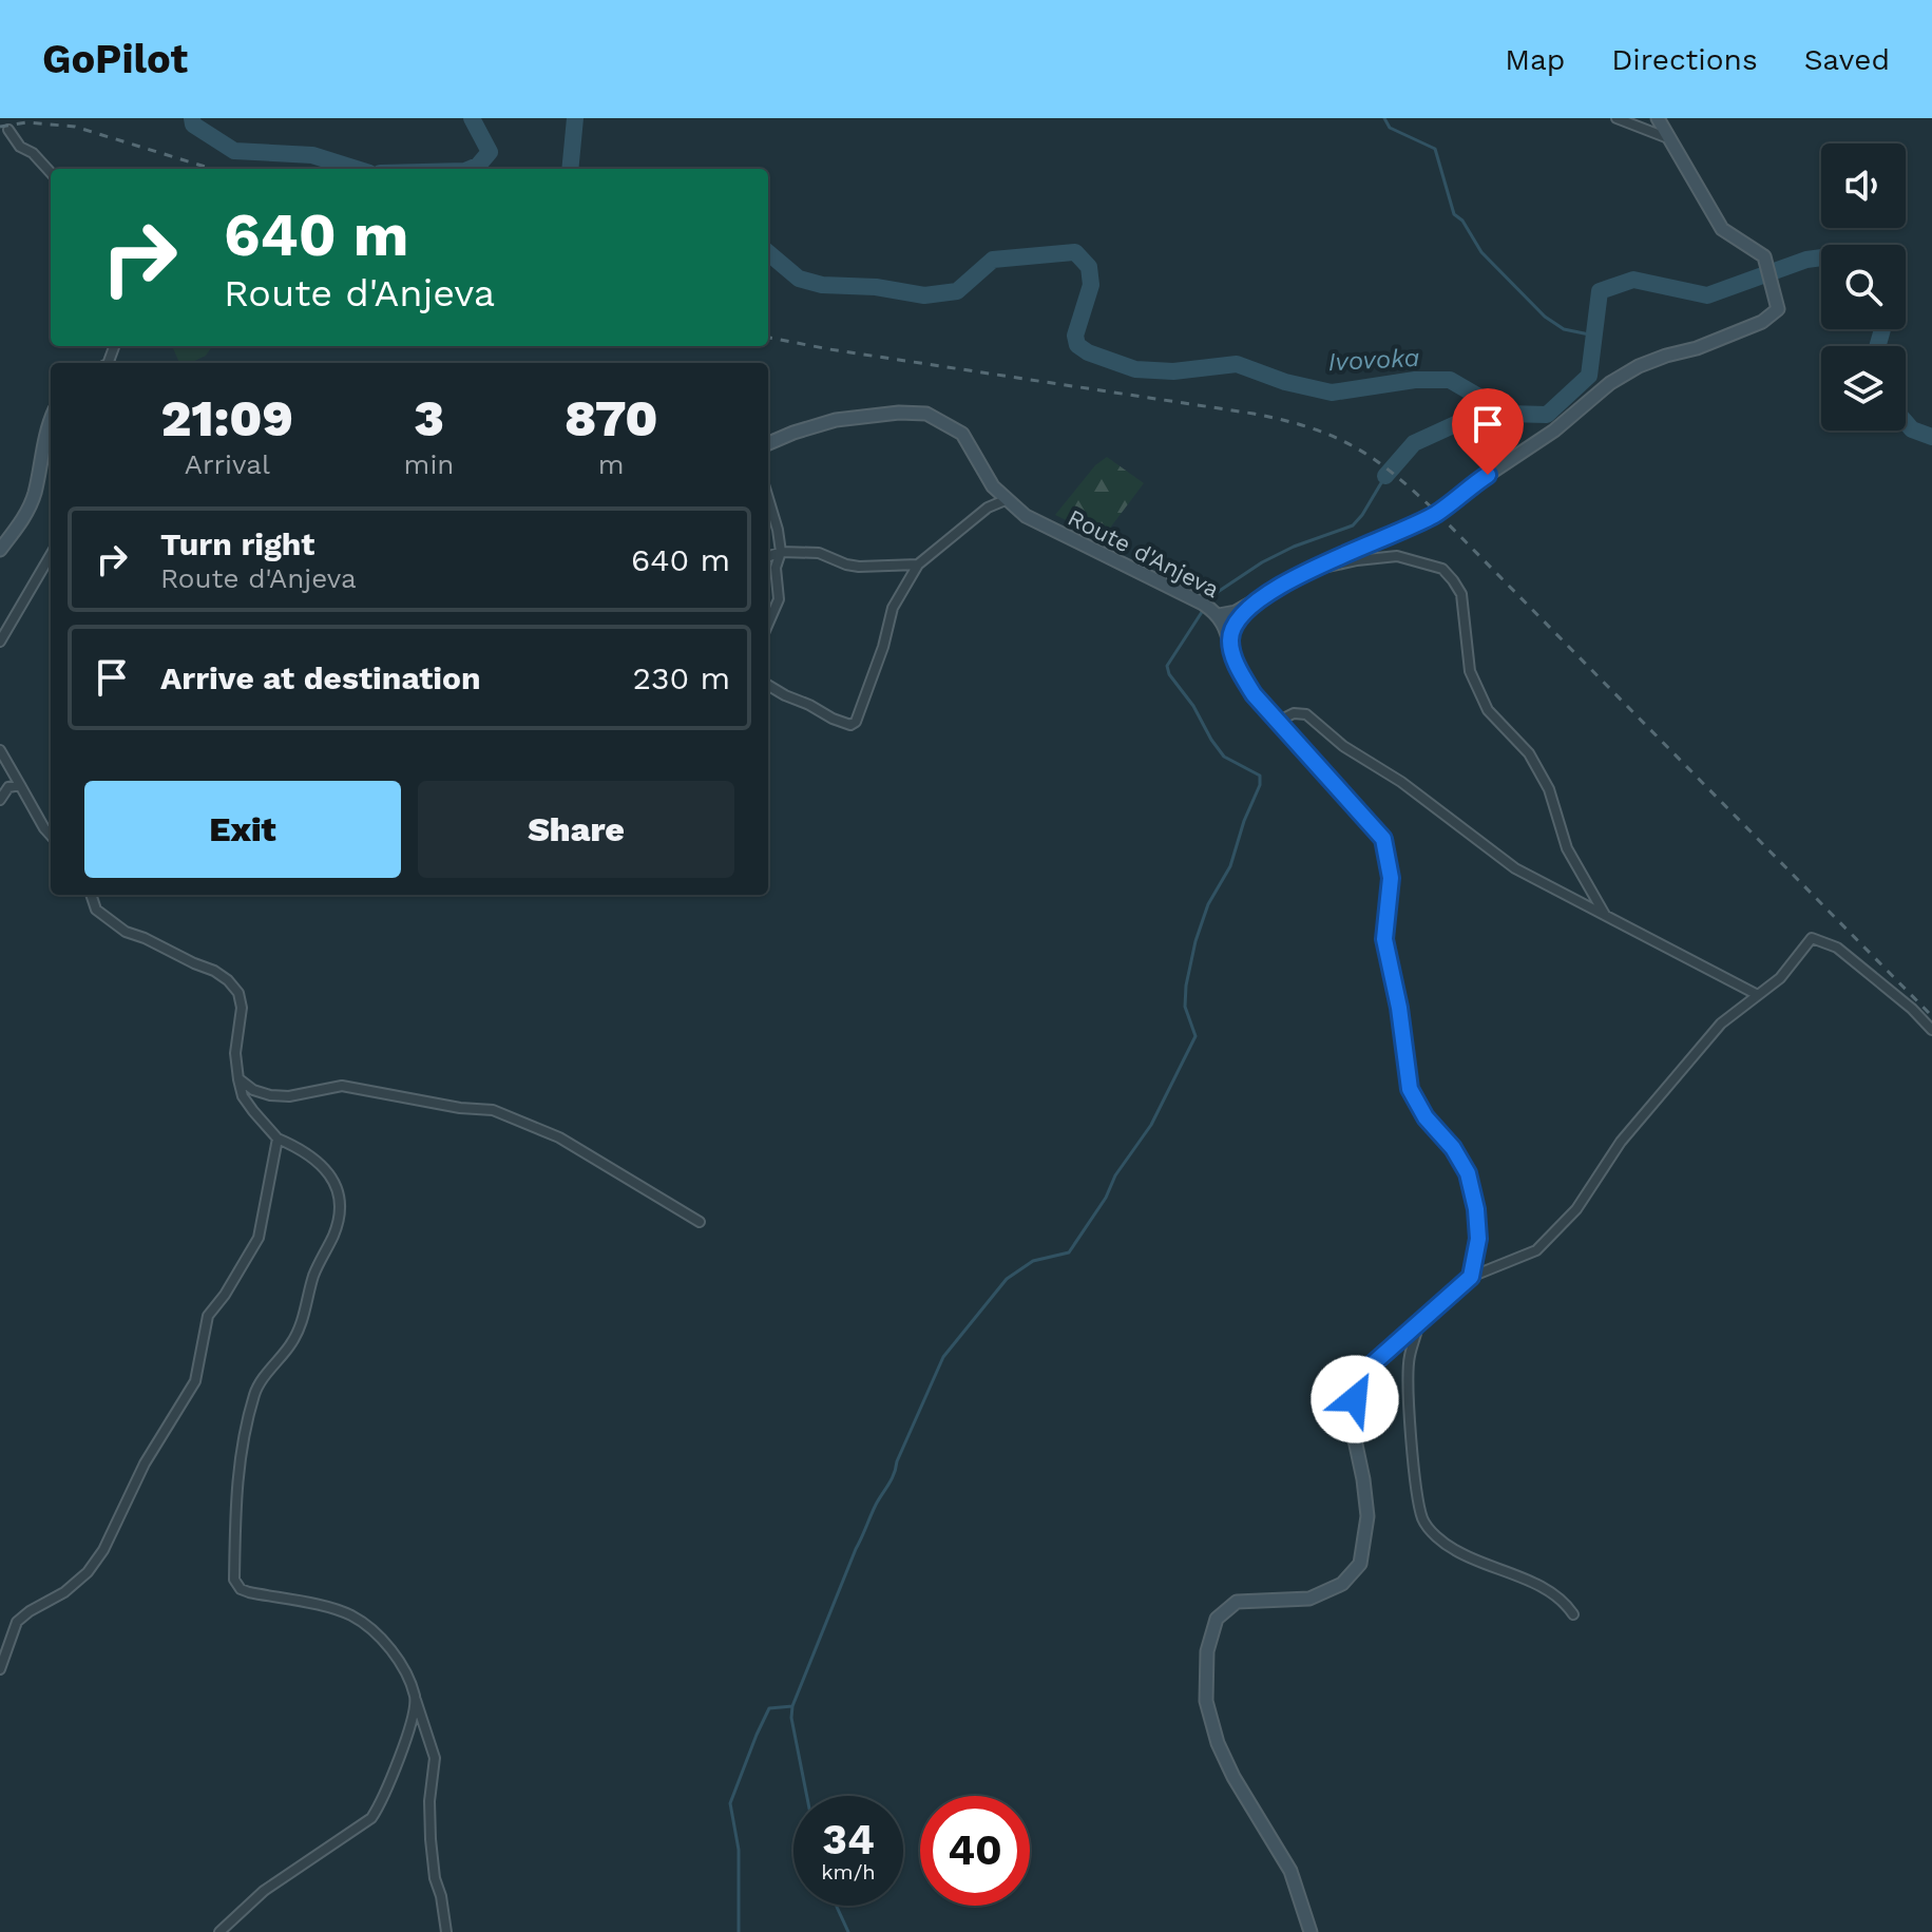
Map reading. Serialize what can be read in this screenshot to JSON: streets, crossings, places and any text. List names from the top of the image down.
{
  "streets": {
    "street": ["Route d'Anjeva"]
  },
  "water": ["Ivovoka"],
  "page": {
    "header": "GoPilot",
    "nav": ["Map", "Directions", "Saved"],
    "turn": ["640 m", "Route d'Anjeva"],
    "eta": [
      "21:09",
      "Arrival",
      "3",
      "min",
      "870",
      "m"
    ],
    "list": [
      {
        "name": "Turn right",
        "note": "Route d'Anjeva",
        "value": "640 m"
      },
      {
        "name": "Arrive at destination",
        "value": "230 m"
      }
    ],
    "buttons": ["Exit", "Share"],
    "speed": "34 km/h",
    "limit": "40"
  }
}
